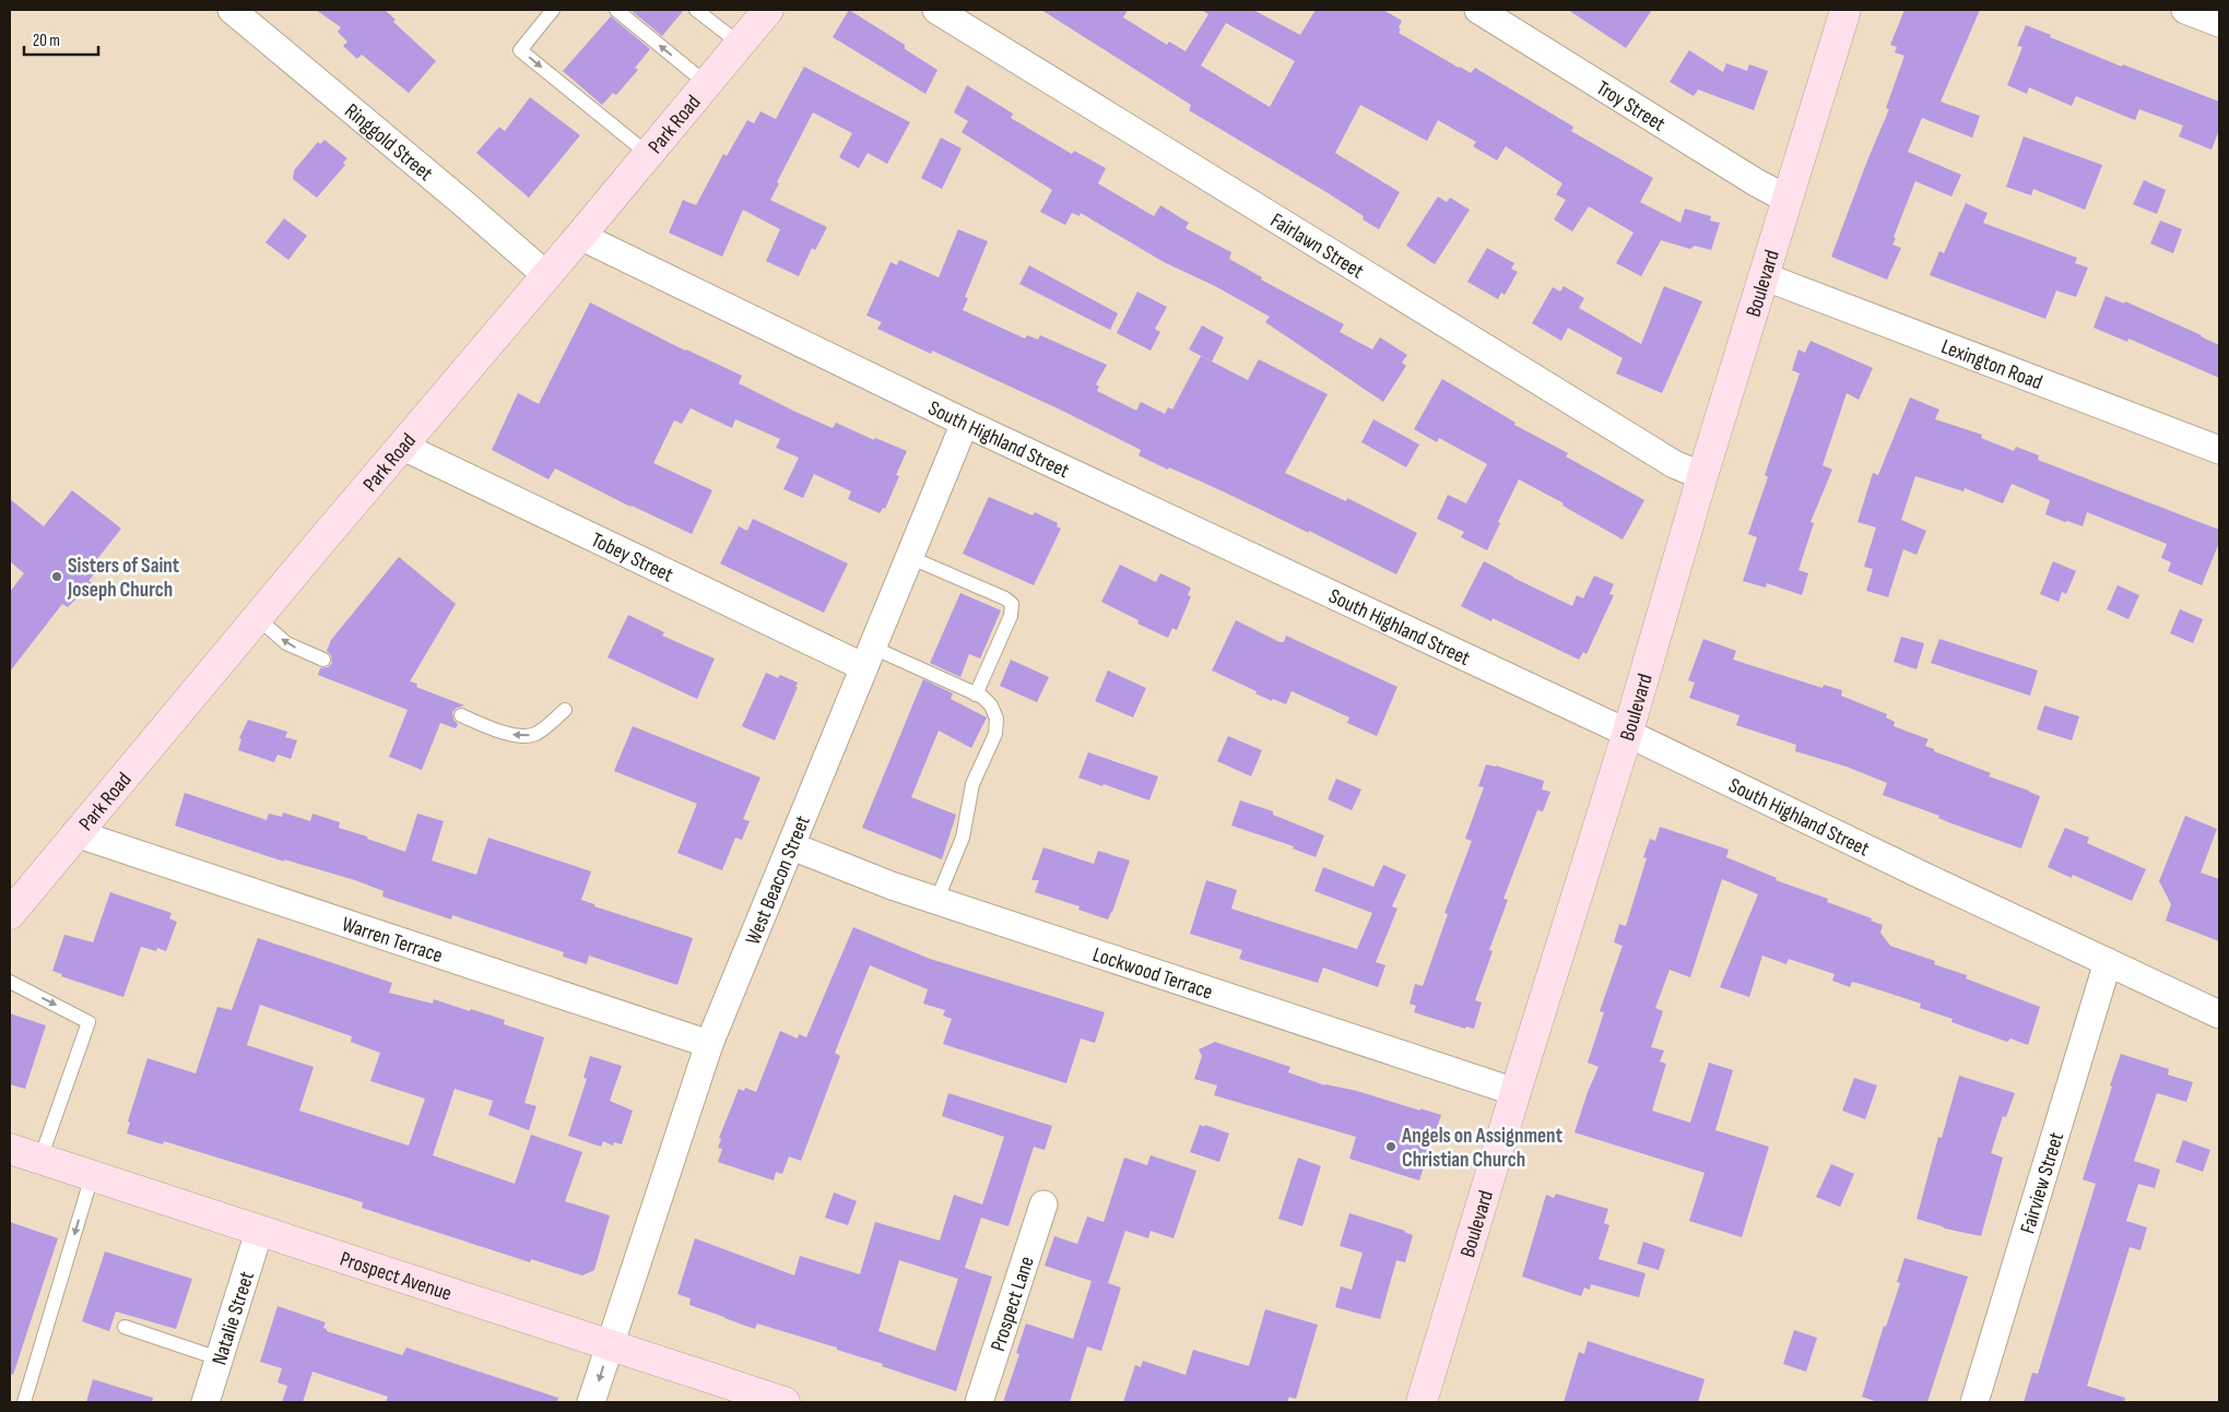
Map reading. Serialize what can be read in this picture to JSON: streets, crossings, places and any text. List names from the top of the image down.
{
  "streets": {
    "main road": ["Park Road", "Boulevard", "Prospect Avenue"],
    "street": [
      "Troy Street",
      "Ringgold Street",
      "Fairlawn Street",
      "Lexington Road",
      "South Highland Street",
      "Tobey Street",
      "West Beacon Street",
      "Warren Terrace",
      "Lockwood Terrace",
      "Fairview Street",
      "Prospect Lane",
      "Natalie Street"
    ]
  },
  "crossings": [
    ["Troy Street", "Boulevard"],
    ["Park Road", "Ringgold Street"],
    ["Park Road", "South Highland Street"],
    ["Park Road", "Tobey Street"],
    ["Park Road", "Warren Terrace"],
    ["Fairlawn Street", "Boulevard"],
    ["Boulevard", "Lexington Road"],
    ["Boulevard", "South Highland Street"],
    ["Boulevard", "Lockwood Terrace"],
    ["South Highland Street", "West Beacon Street"],
    ["South Highland Street", "Fairview Street"],
    ["Tobey Street", "West Beacon Street"],
    ["West Beacon Street", "Warren Terrace"],
    ["West Beacon Street", "Lockwood Terrace"],
    ["West Beacon Street", "Prospect Avenue"],
    ["Prospect Avenue", "Natalie Street"]
  ],
  "places": ["Sisters of Saint Joseph Church", "Angels on Assignment Christian Church"],
  "scale_bar": "20 m"
}
